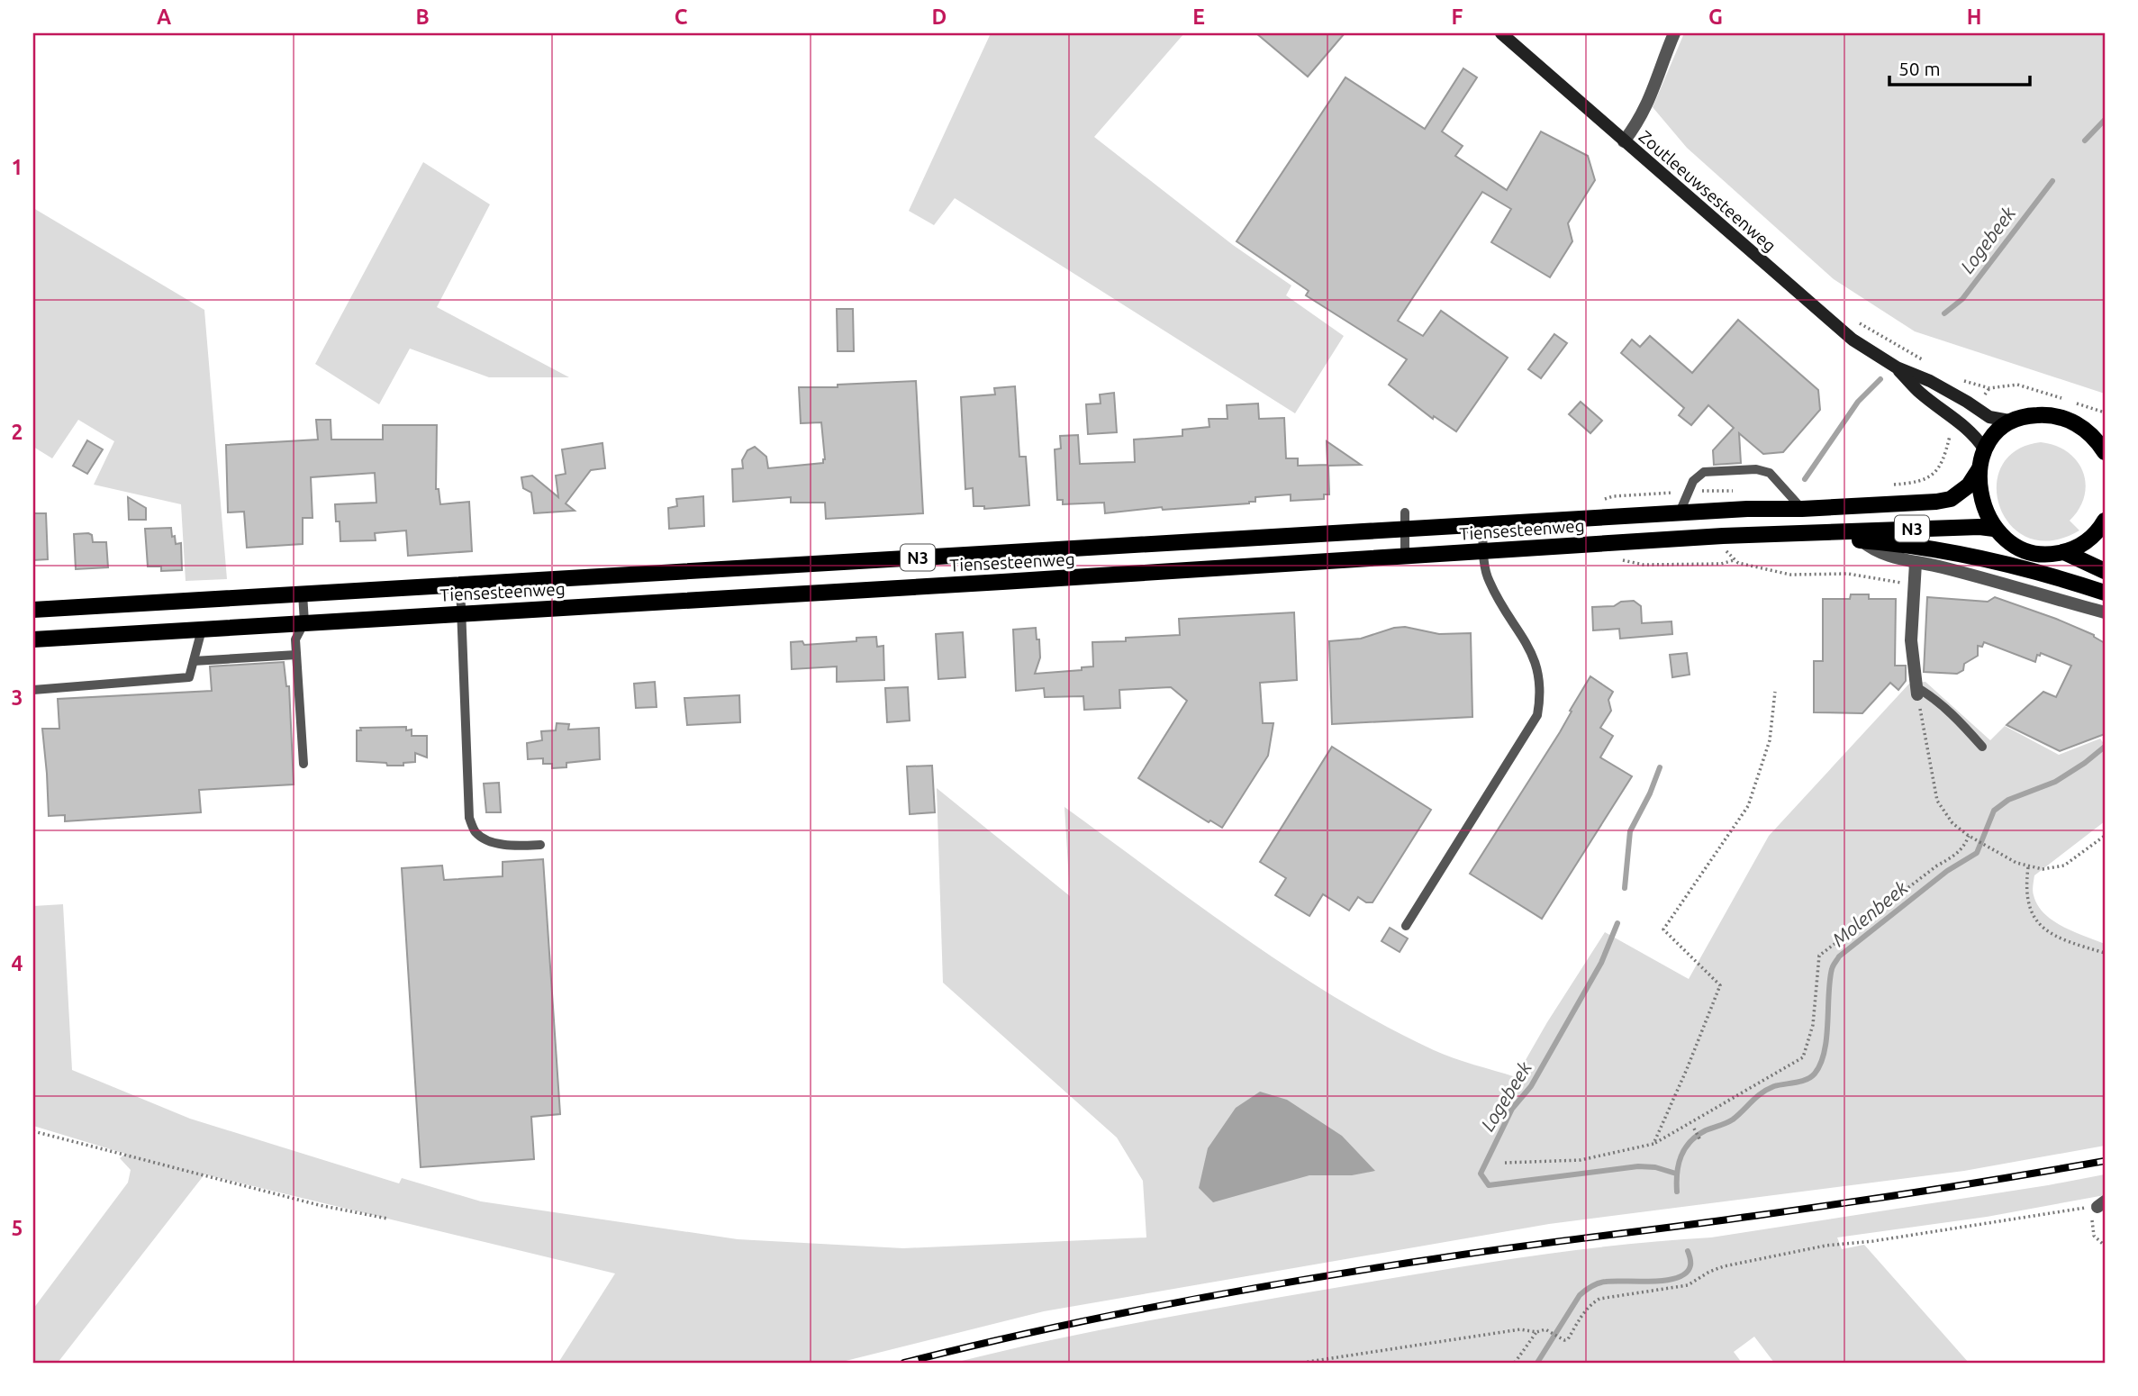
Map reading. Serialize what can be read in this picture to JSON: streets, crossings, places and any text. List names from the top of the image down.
{
  "streets": {
    "main road": ["N3", "Tiensesteenweg"],
    "street": ["Zoutleeuwsesteenweg"]
  },
  "crossings": [
    ["Zoutleeuwsesteenweg", "N3"],
    ["N3", "Tiensesteenweg"]
  ],
  "water": ["Logebeek", "Molenbeek"],
  "scale_bar": "50 m",
  "grid": {
    "columns": [
      "A",
      "B",
      "C",
      "D",
      "E",
      "F",
      "G",
      "H"
    ],
    "rows": [
      "1",
      "2",
      "3",
      "4",
      "5"
    ]
  }
}
